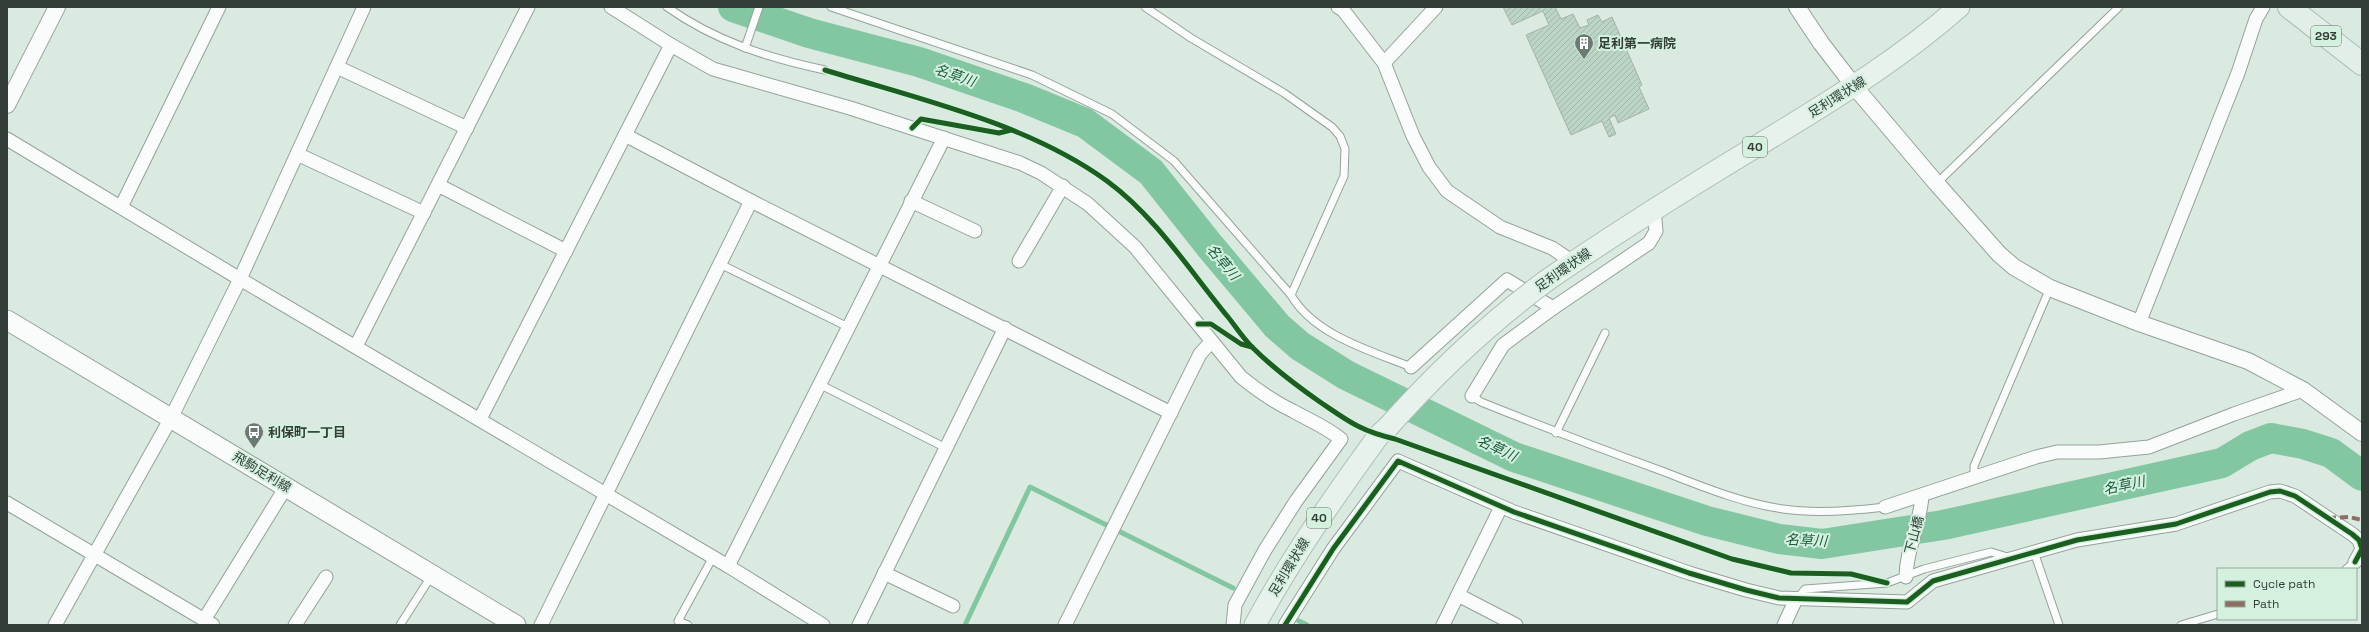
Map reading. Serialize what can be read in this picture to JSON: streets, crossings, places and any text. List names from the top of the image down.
{
  "streets": {
    "highway": ["293"],
    "main road": ["足利環状線", "40", "飛駒足利線"],
    "street": ["下山橋"]
  },
  "water": ["名草川"],
  "places": {
    "building": ["足利第一病院"],
    "bus stop": ["利保町一丁目"]
  },
  "legend": ["Cycle path", "Path"]
}
